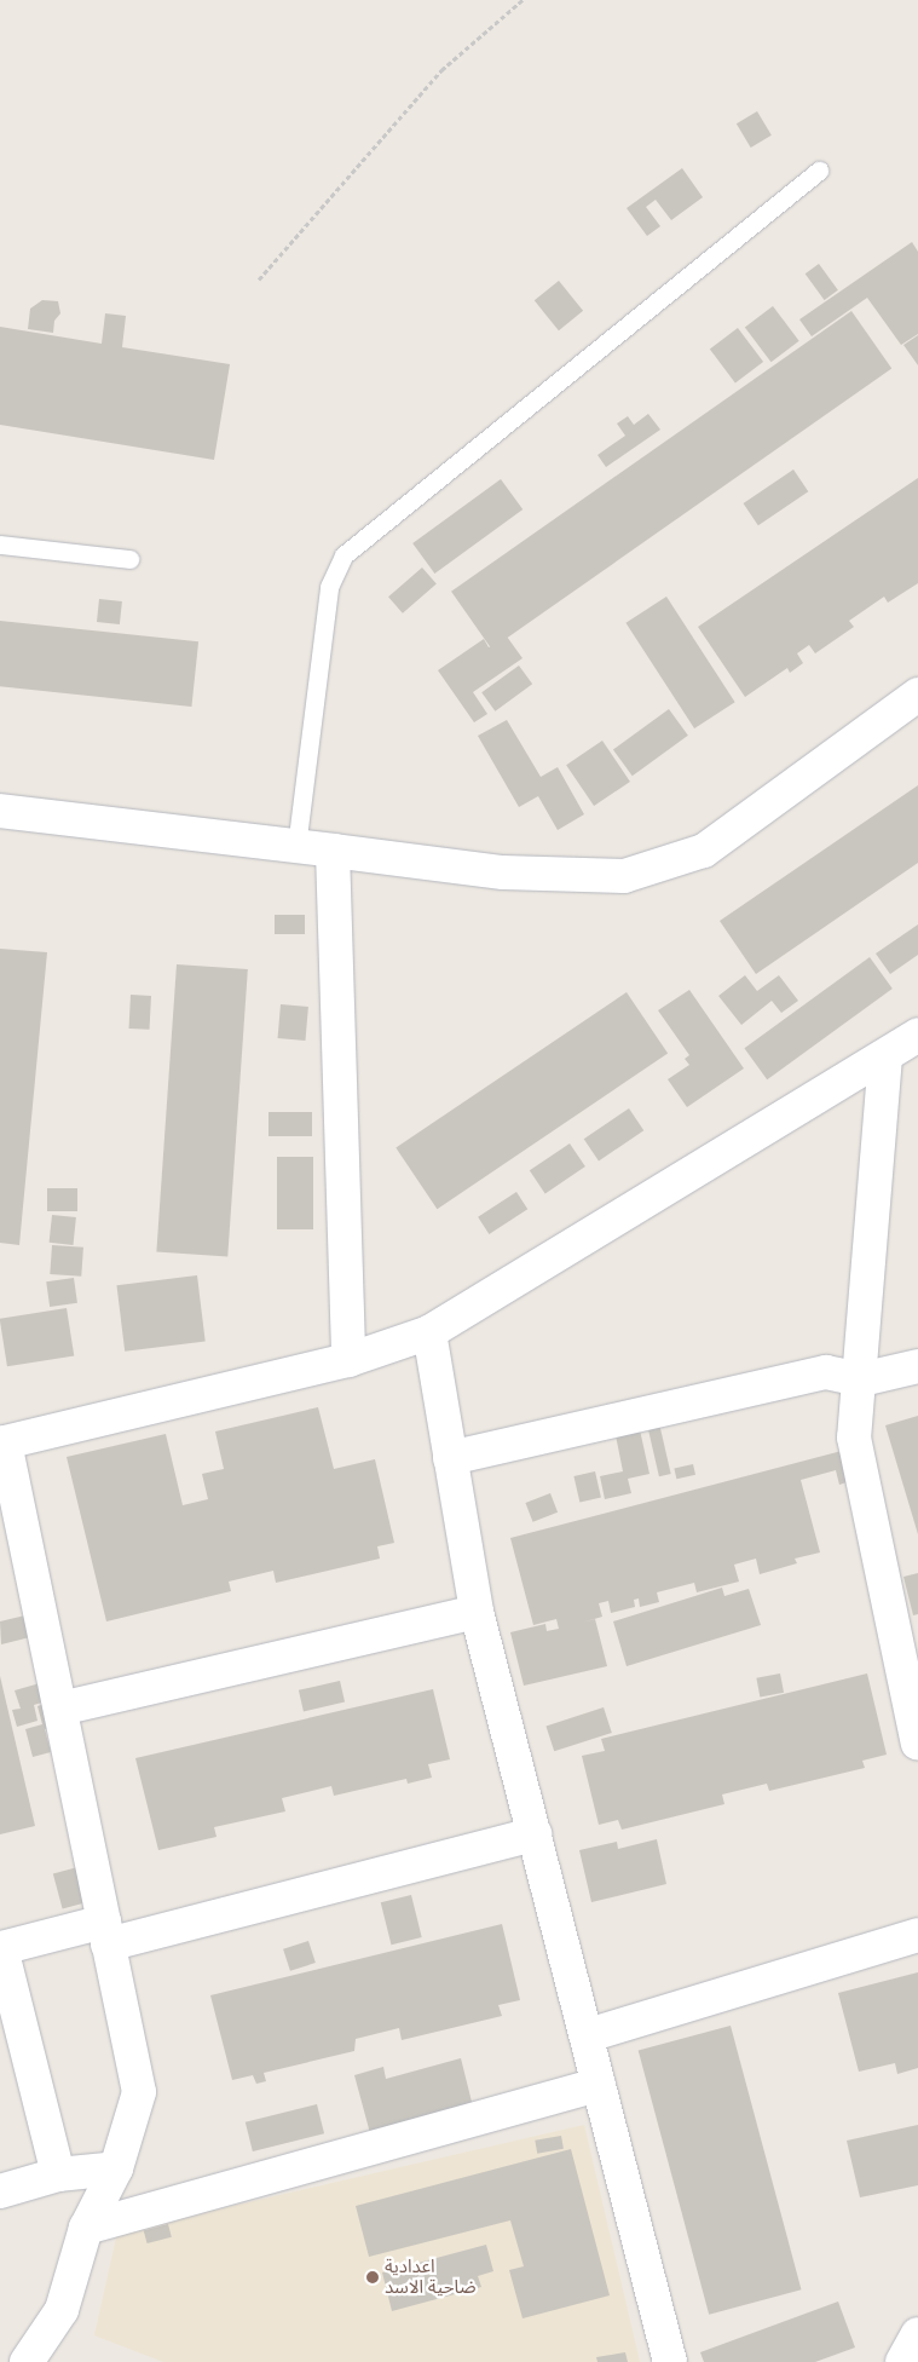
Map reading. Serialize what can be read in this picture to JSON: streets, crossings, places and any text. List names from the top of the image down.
{
  "places": ["اعدادية ضاحية الاسد"]
}
